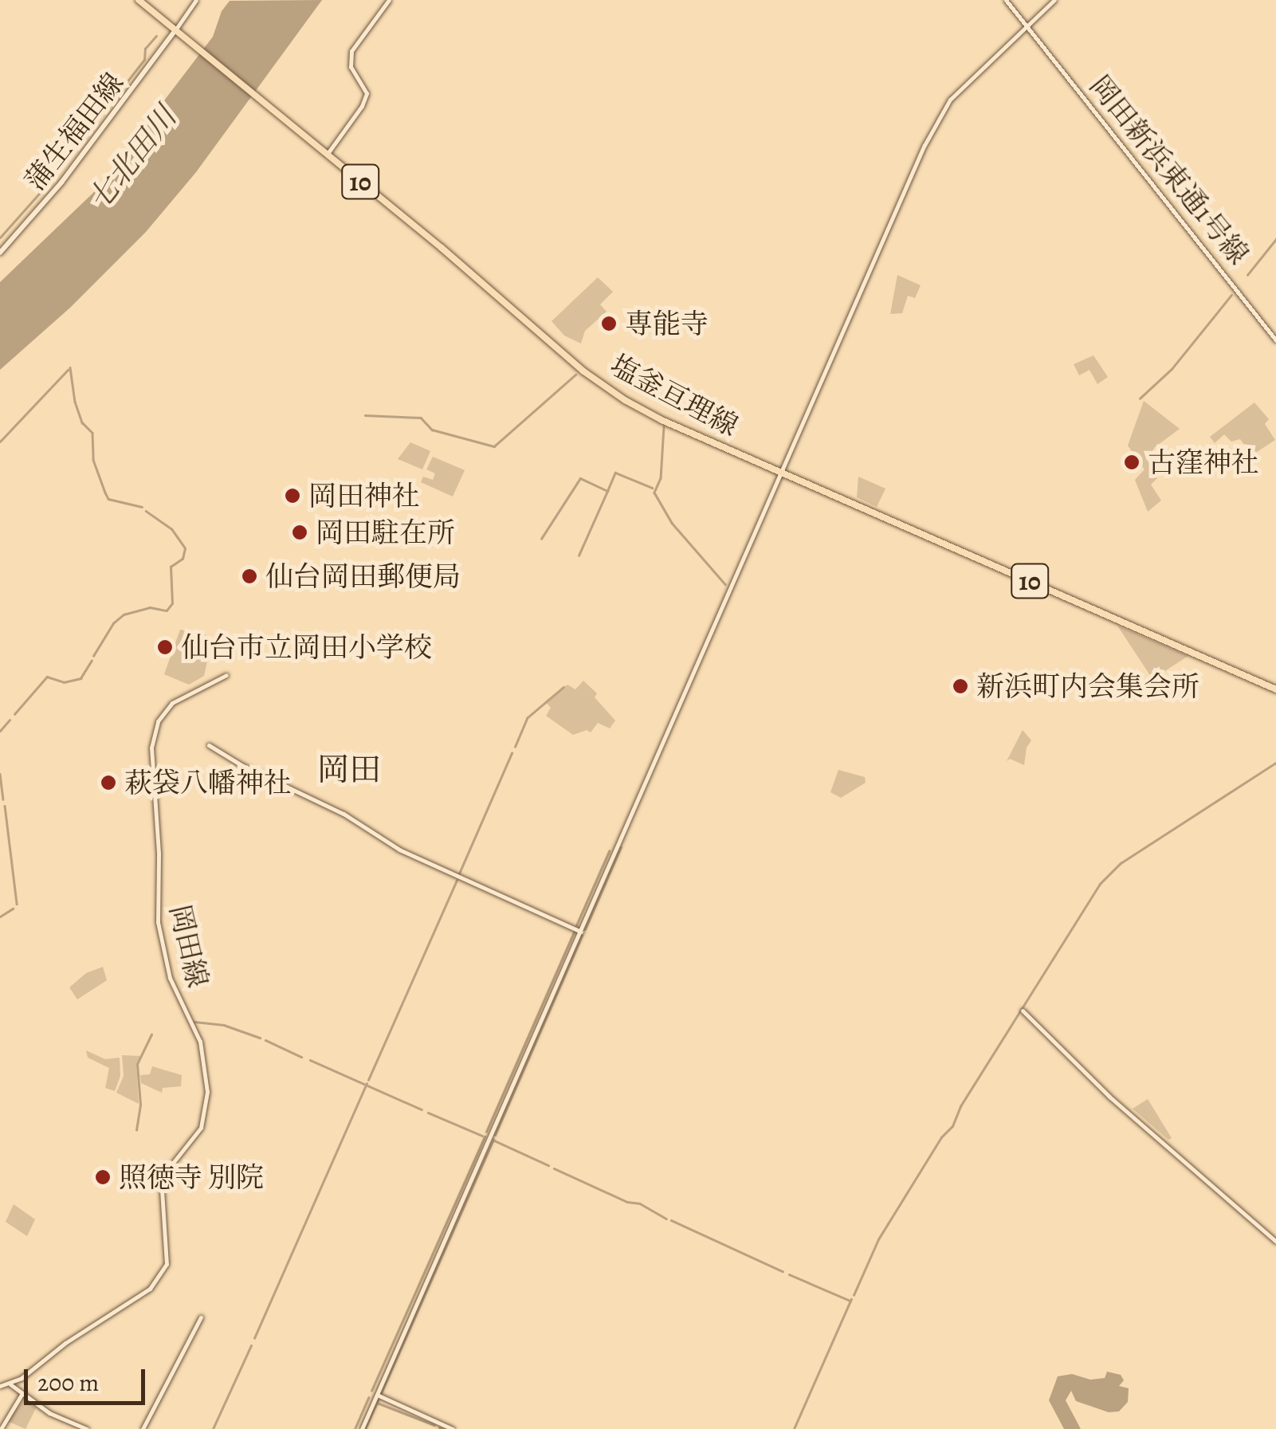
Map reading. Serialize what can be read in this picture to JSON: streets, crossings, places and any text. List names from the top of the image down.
{
  "streets": {
    "main road": ["蒲生福田線", "10", "塩釜亘理線"],
    "street": ["岡田新浜東通1号線", "岡田線"]
  },
  "crossings": [
    ["蒲生福田線", "塩釜亘理線"]
  ],
  "districts": ["岡田"],
  "water": ["七北田川"],
  "places": [
    "専能寺",
    "古窪神社",
    "岡田神社",
    "岡田駐在所",
    "仙台岡田郵便局",
    "仙台市立岡田小学校",
    "新浜町内会集会所",
    "萩袋八幡神社",
    "照徳寺 別院"
  ],
  "scale_bar": "200 m"
}
